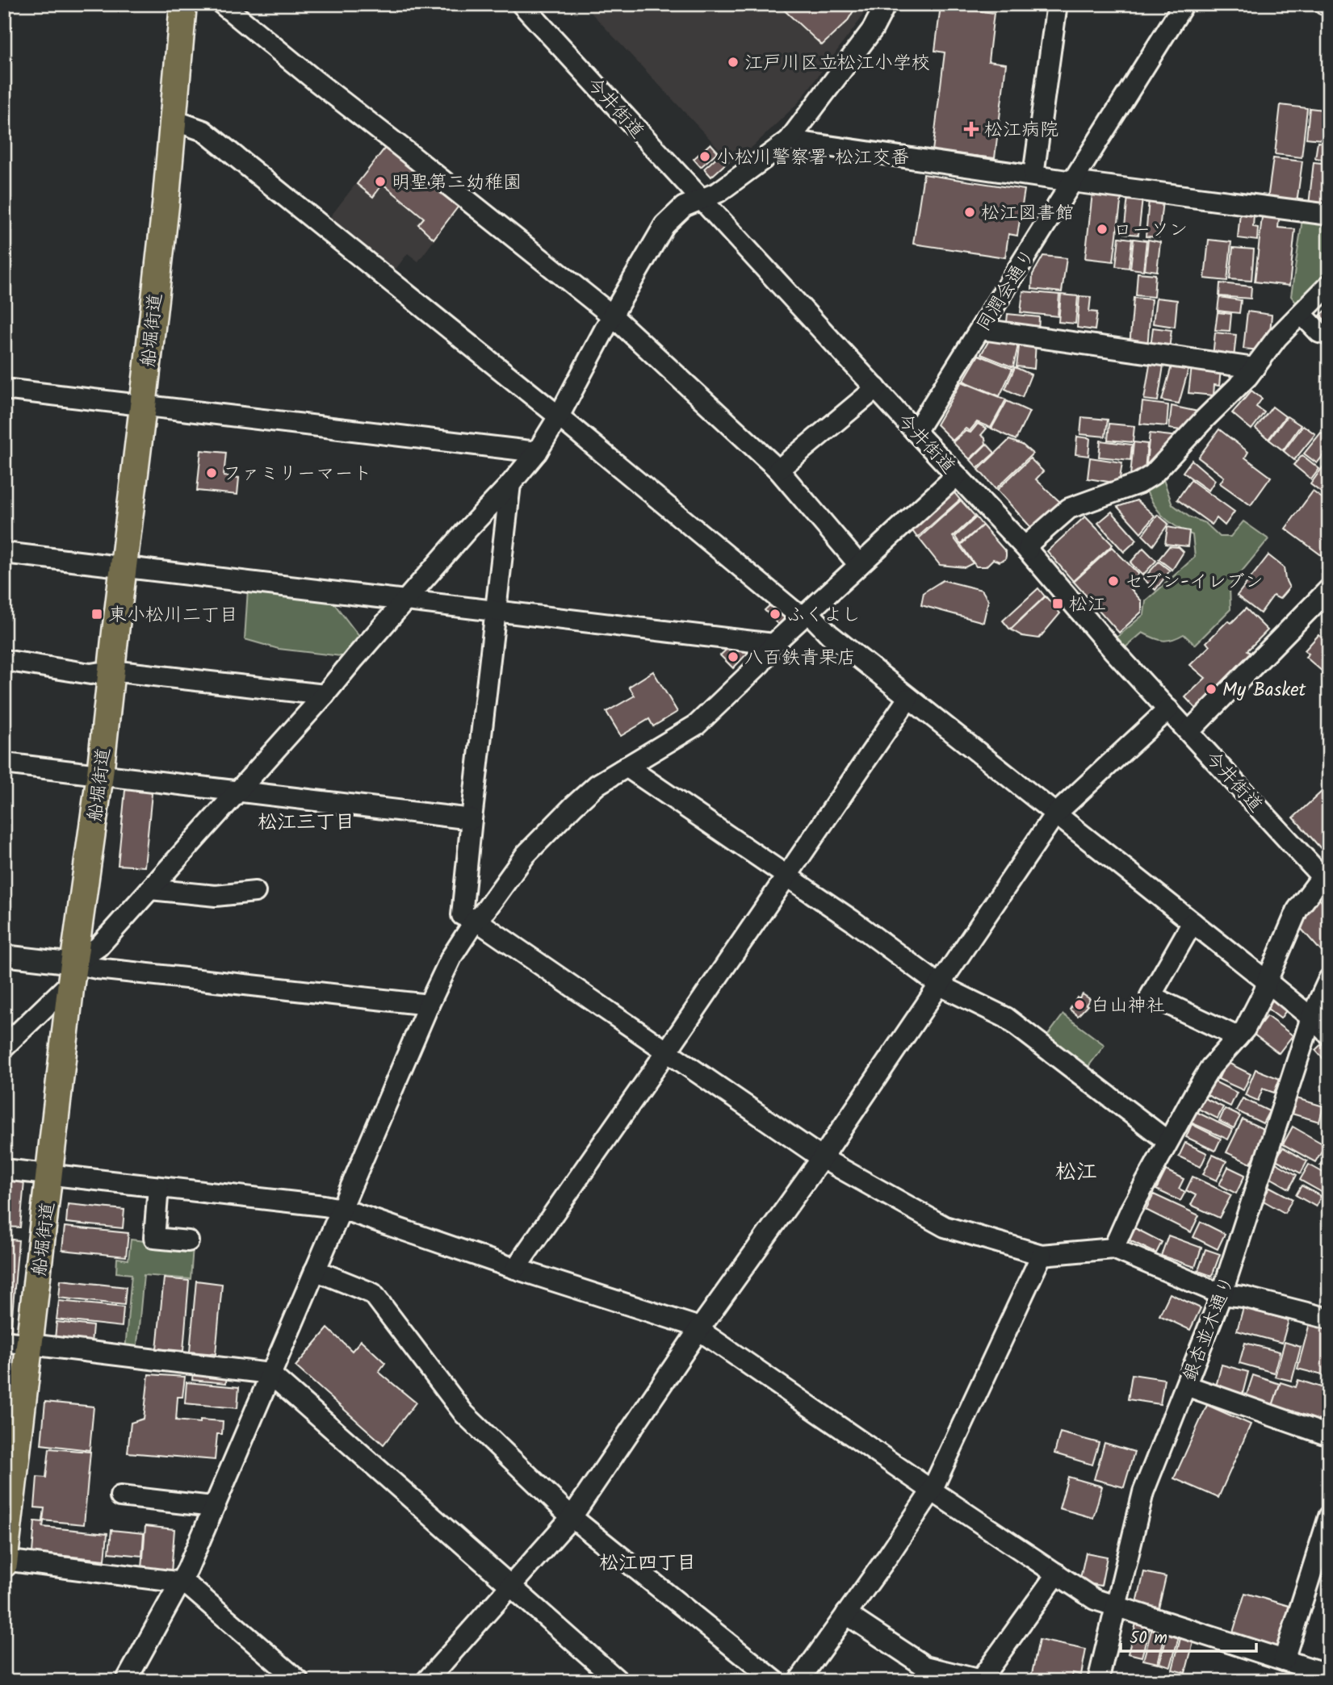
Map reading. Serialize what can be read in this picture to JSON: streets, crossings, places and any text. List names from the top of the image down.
{
  "streets": {
    "main road": ["船堀街道"],
    "street": ["今井街道", "同潤会通り", "銀杏並木通り"]
  },
  "crossings": [
    ["今井街道", "同潤会通り"]
  ],
  "districts": ["松江三丁目", "松江", "松江四丁目"],
  "places": {
    "other": [
      "江戸川区立松江小学校",
      "小松川警察署 松江交番",
      "明聖第二幼稚園",
      "松江図書館",
      "ローソン",
      "ファミリーマート",
      "セブン-イレブン",
      "ふくよし",
      "八百鉄青果店",
      "My Basket",
      "白山神社"
    ],
    "health": ["松江病院"],
    "transit": ["松江", "東小松川二丁目"]
  },
  "scale_bar": "50 m"
}
